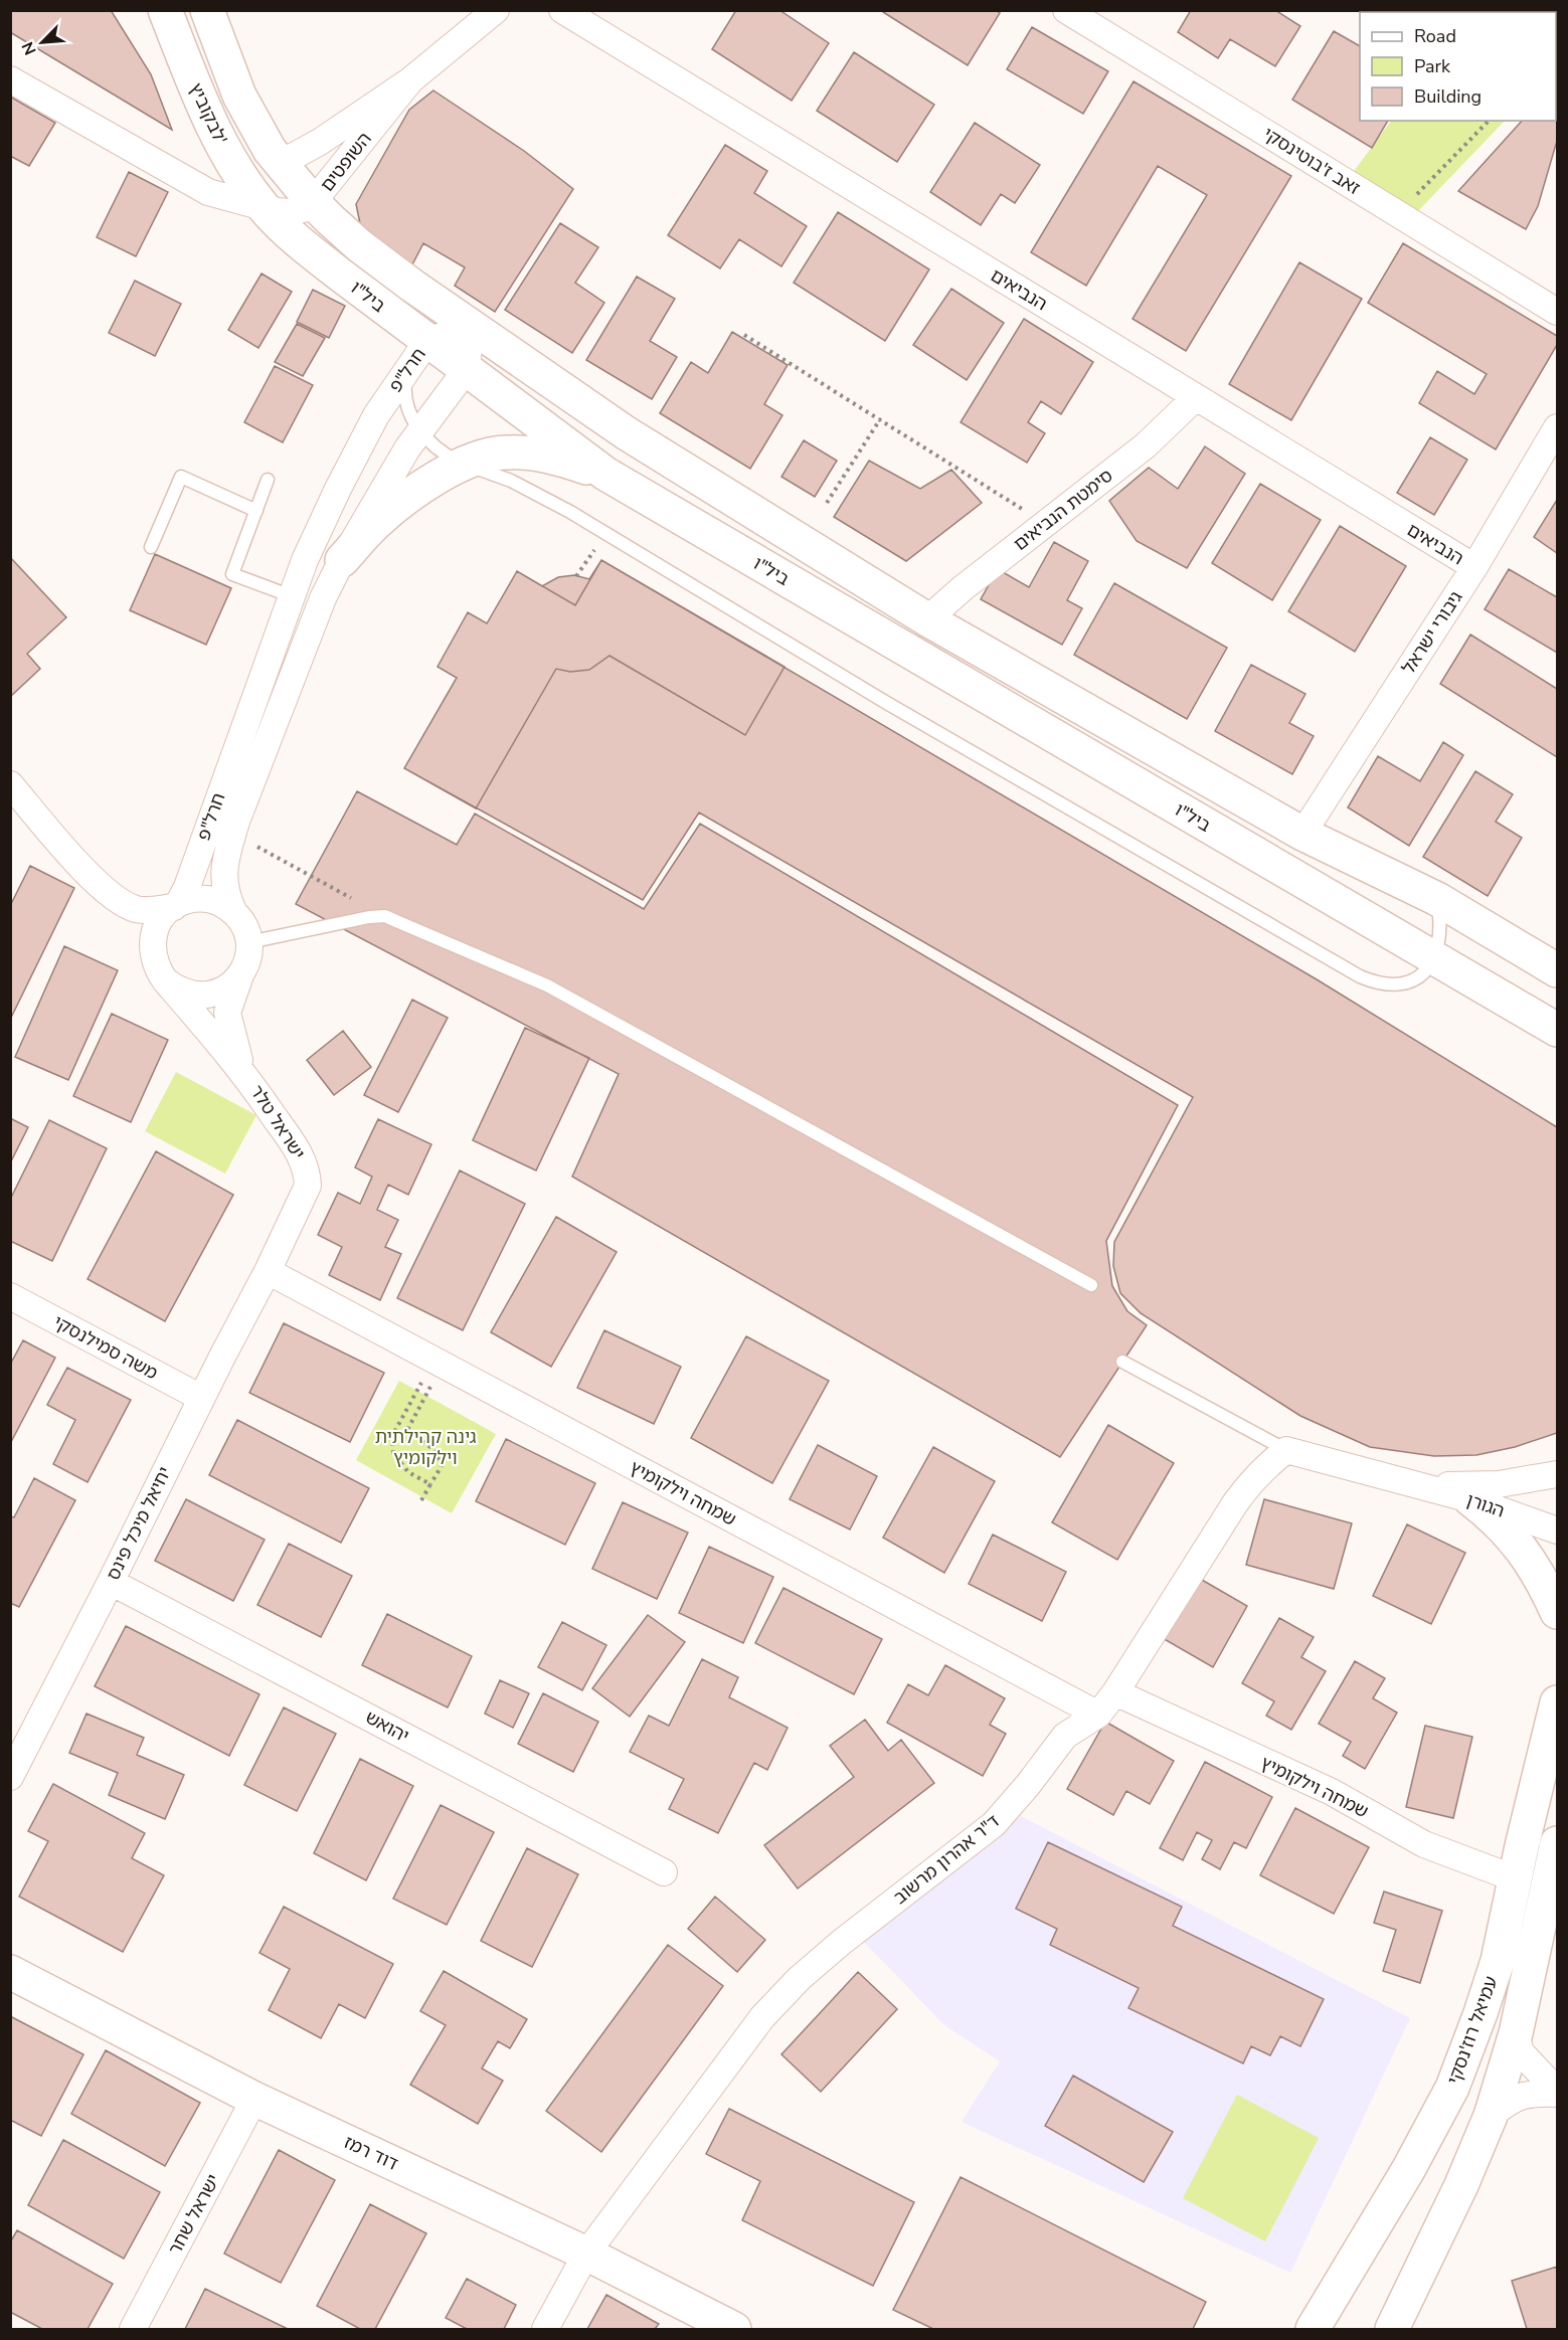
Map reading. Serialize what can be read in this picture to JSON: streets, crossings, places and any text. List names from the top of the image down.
{
  "streets": {
    "street": [
      "לבקוביץ'",
      "זאב ז'בוטינסקי",
      "השופטים",
      "הנביאים",
      "ביל\"ו",
      "חרל\"פ",
      "סימטת הנביאים",
      "גיבורי ישראל",
      "ישראל טלר",
      "משה סמילנסקי",
      "שמחה וילקומיץ",
      "הגורן",
      "יחיאל מיכל פינס",
      "יהואש",
      "ד\"ר אהרון מרשוב",
      "עמיאל רוז'נסקי",
      "דוד רמז",
      "ישראל שחר"
    ]
  },
  "crossings": [
    ["לבקוביץ'", "השופטים"],
    ["לבקוביץ'", "ביל\"ו"],
    ["השופטים", "ביל\"ו"],
    ["הנביאים", "סימטת הנביאים"],
    ["הנביאים", "גיבורי ישראל"],
    ["ביל\"ו", "חרל\"פ"],
    ["ביל\"ו", "סימטת הנביאים"],
    ["ביל\"ו", "גיבורי ישראל"],
    ["חרל\"פ", "ישראל טלר"],
    ["ישראל טלר", "שמחה וילקומיץ"],
    ["ישראל טלר", "יחיאל מיכל פינס"],
    ["משה סמילנסקי", "יחיאל מיכל פינס"],
    ["שמחה וילקומיץ", "יחיאל מיכל פינס"],
    ["שמחה וילקומיץ", "ד\"ר אהרון מרשוב"],
    ["שמחה וילקומיץ", "עמיאל רוז'נסקי"],
    ["הגורן", "ד\"ר אהרון מרשוב"],
    ["יחיאל מיכל פינס", "יהואש"],
    ["ד\"ר אהרון מרשוב", "דוד רמז"],
    ["דוד רמז", "ישראל שחר"]
  ],
  "parks": ["גינה קהילתית וילקומיץ"],
  "legend": ["Road", "Park", "Building"],
  "north": "bottom left"
}
